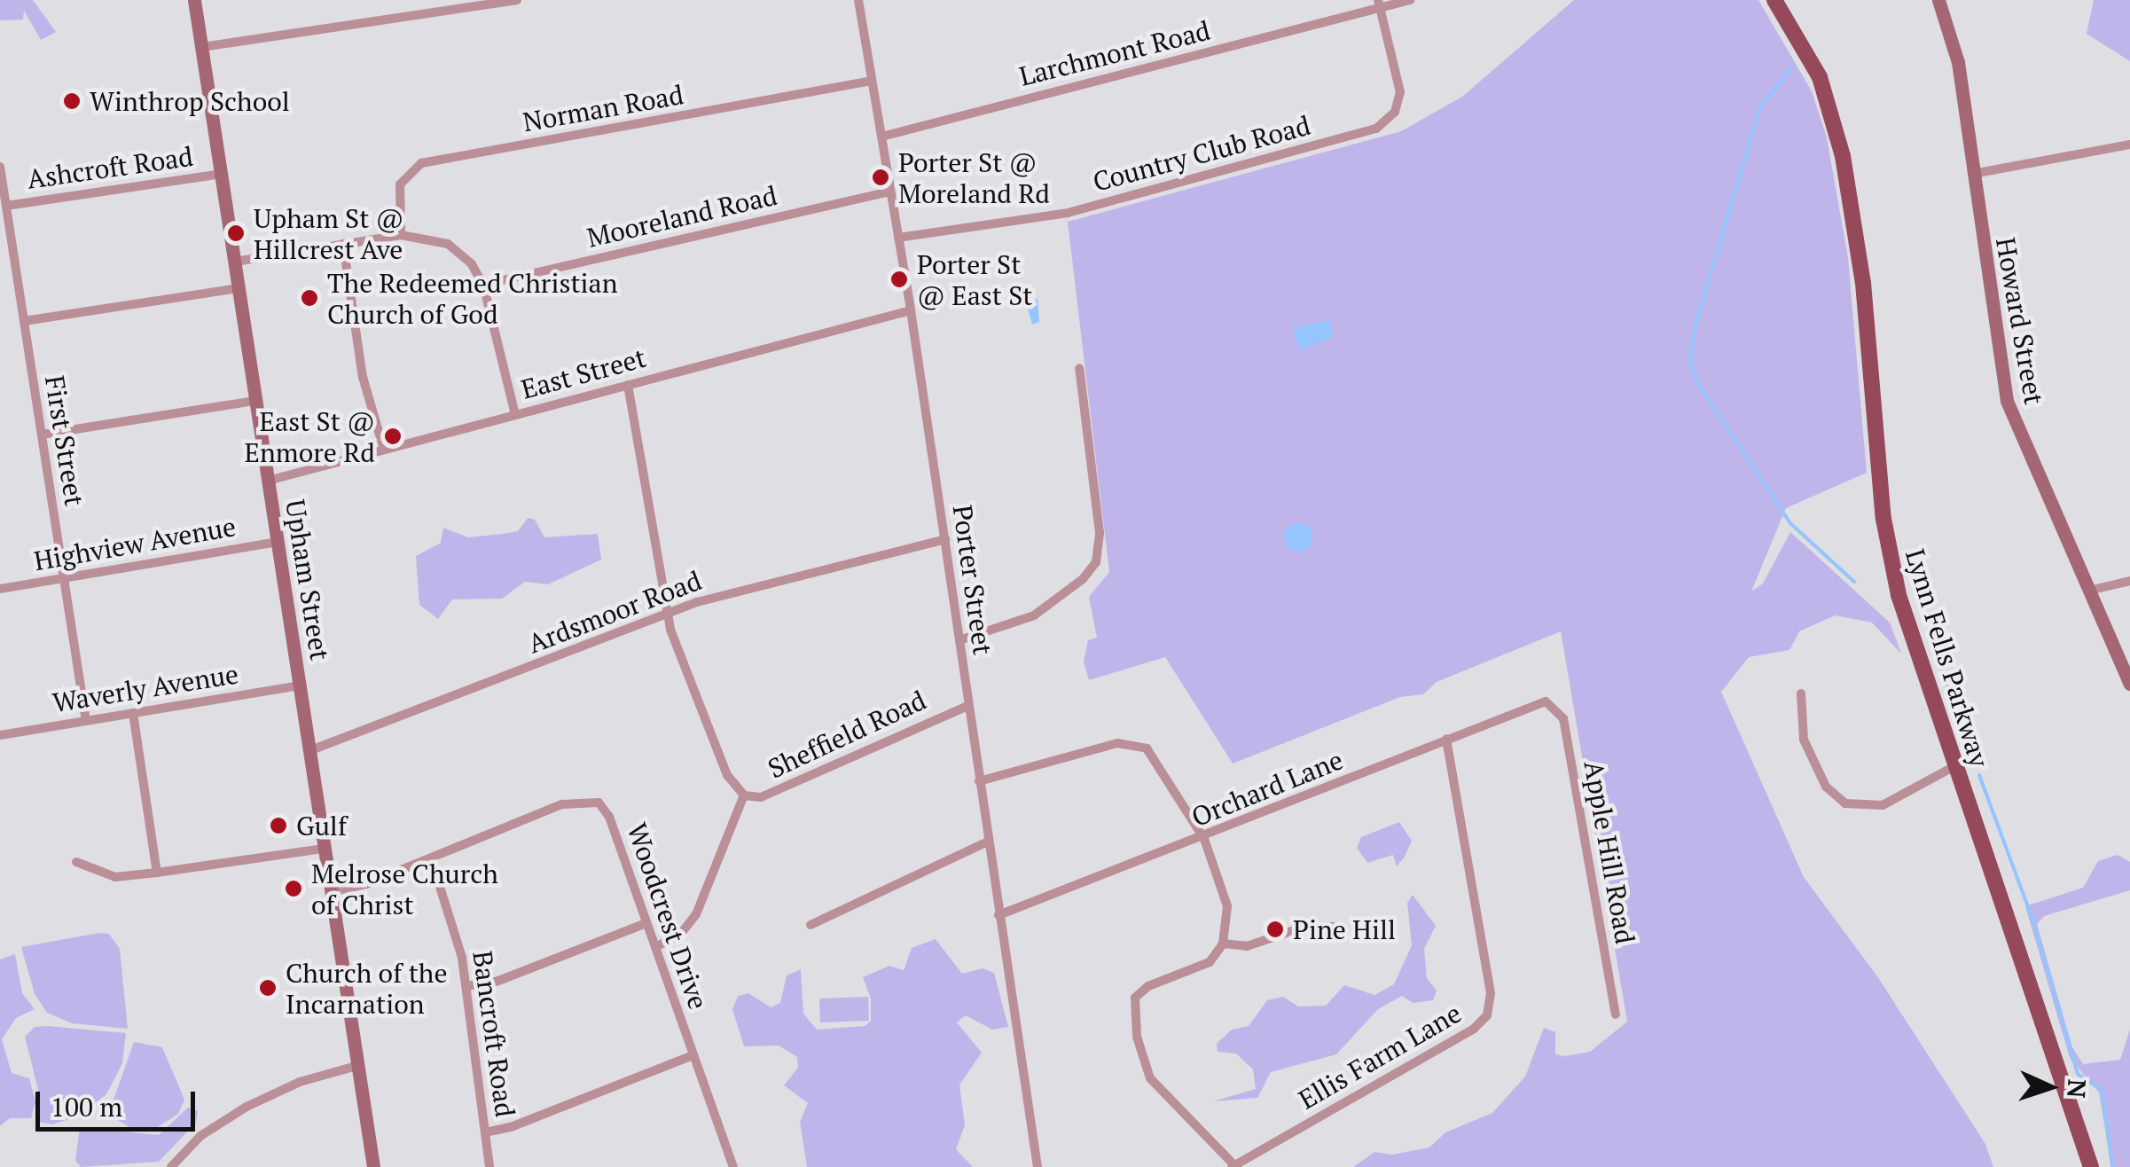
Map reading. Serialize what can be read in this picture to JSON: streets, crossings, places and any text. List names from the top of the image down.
{
  "streets": {
    "main road": ["Howard Street", "Upham Street", "Lynn Fells Parkway"],
    "street": [
      "Larchmont Road",
      "Norman Road",
      "Country Club Road",
      "Ashcroft Road",
      "Mooreland Road",
      "East Street",
      "First Street",
      "Highview Avenue",
      "Porter Street",
      "Ardsmoor Road",
      "Waverly Avenue",
      "Sheffield Road",
      "Orchard Lane",
      "Apple Hill Road",
      "Woodcrest Drive",
      "Bancroft Road",
      "Ellis Farm Lane"
    ]
  },
  "crossings": [
    ["Larchmont Road", "Country Club Road"],
    ["Larchmont Road", "Porter Street"],
    ["Norman Road", "Porter Street"],
    ["Country Club Road", "Porter Street"],
    ["Ashcroft Road", "First Street"],
    ["Ashcroft Road", "Upham Street"],
    ["Mooreland Road", "Porter Street"],
    ["East Street", "Upham Street"],
    ["East Street", "Porter Street"],
    ["East Street", "Sheffield Road"],
    ["First Street", "Highview Avenue"],
    ["First Street", "Waverly Avenue"],
    ["Highview Avenue", "Upham Street"],
    ["Upham Street", "Ardsmoor Road"],
    ["Upham Street", "Waverly Avenue"],
    ["Upham Street", "Woodcrest Drive"],
    ["Porter Street", "Ardsmoor Road"],
    ["Porter Street", "Sheffield Road"],
    ["Porter Street", "Orchard Lane"],
    ["Ardsmoor Road", "Sheffield Road"],
    ["Sheffield Road", "Woodcrest Drive"],
    ["Orchard Lane", "Apple Hill Road"],
    ["Orchard Lane", "Ellis Farm Lane"],
    ["Woodcrest Drive", "Bancroft Road"]
  ],
  "places": [
    "Winthrop School",
    "Porter St @ Moreland Rd",
    "Upham St @ Hillcrest Ave",
    "Porter St @ East St",
    "The Redeemed Christian Church of God",
    "East St @ Enmore Rd",
    "Gulf",
    "Melrose Church of Christ",
    "Pine Hill",
    "Church of the Incarnation"
  ],
  "scale_bar": "100 m",
  "north": "right"
}
